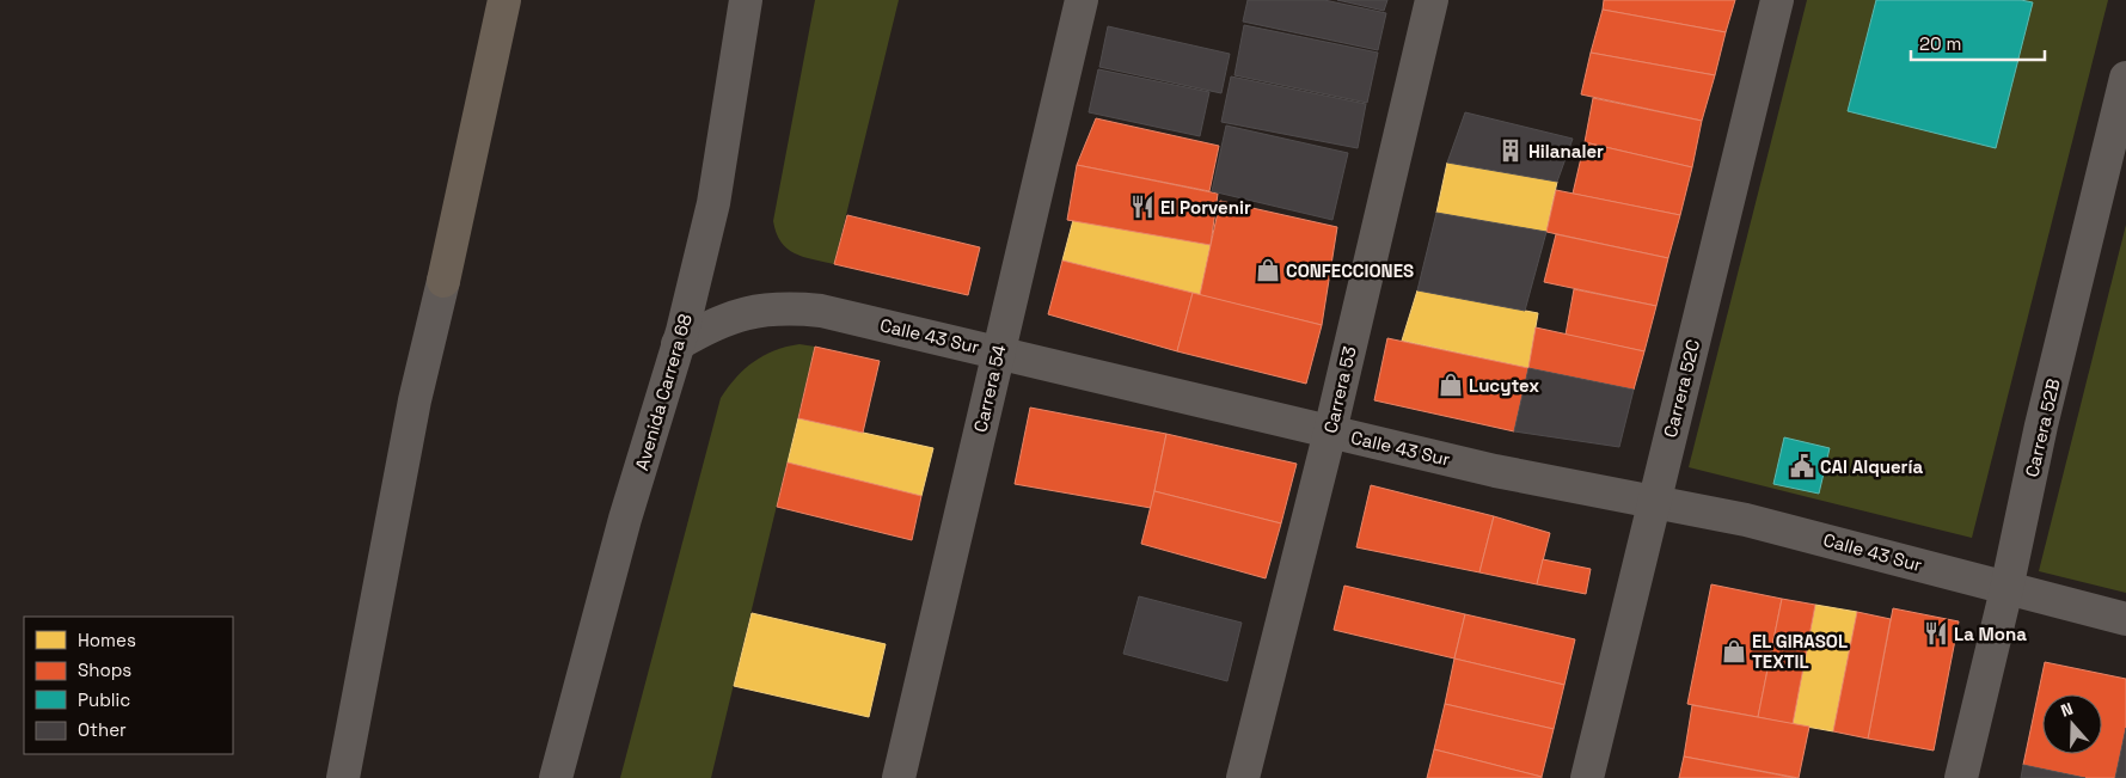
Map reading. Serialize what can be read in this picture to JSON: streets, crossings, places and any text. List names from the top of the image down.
{
  "streets": {
    "street": [
      "Calle 43 Sur",
      "Carrera 54",
      "Carrera 52C",
      "Carrera 53",
      "Avenida Carrera 68",
      "Carrera 52B"
    ]
  },
  "crossings": [
    ["Calle 43 Sur", "Carrera 54"],
    ["Calle 43 Sur", "Carrera 52C"],
    ["Calle 43 Sur", "Carrera 53"],
    ["Calle 43 Sur", "Avenida Carrera 68"],
    ["Calle 43 Sur", "Carrera 52B"]
  ],
  "places": {
    "building": ["Hilanaler"],
    "restaurant": ["El Porvenir", "La Mona"],
    "shop": ["CONFECCIONES", "Lucytex", "EL GIRASOL TEXTIL"],
    "public building": ["CAI Alquería"]
  },
  "legend": [
    "Homes",
    "Shops",
    "Public",
    "Other"
  ],
  "scale_bar": "20 m",
  "north": "top"
}
